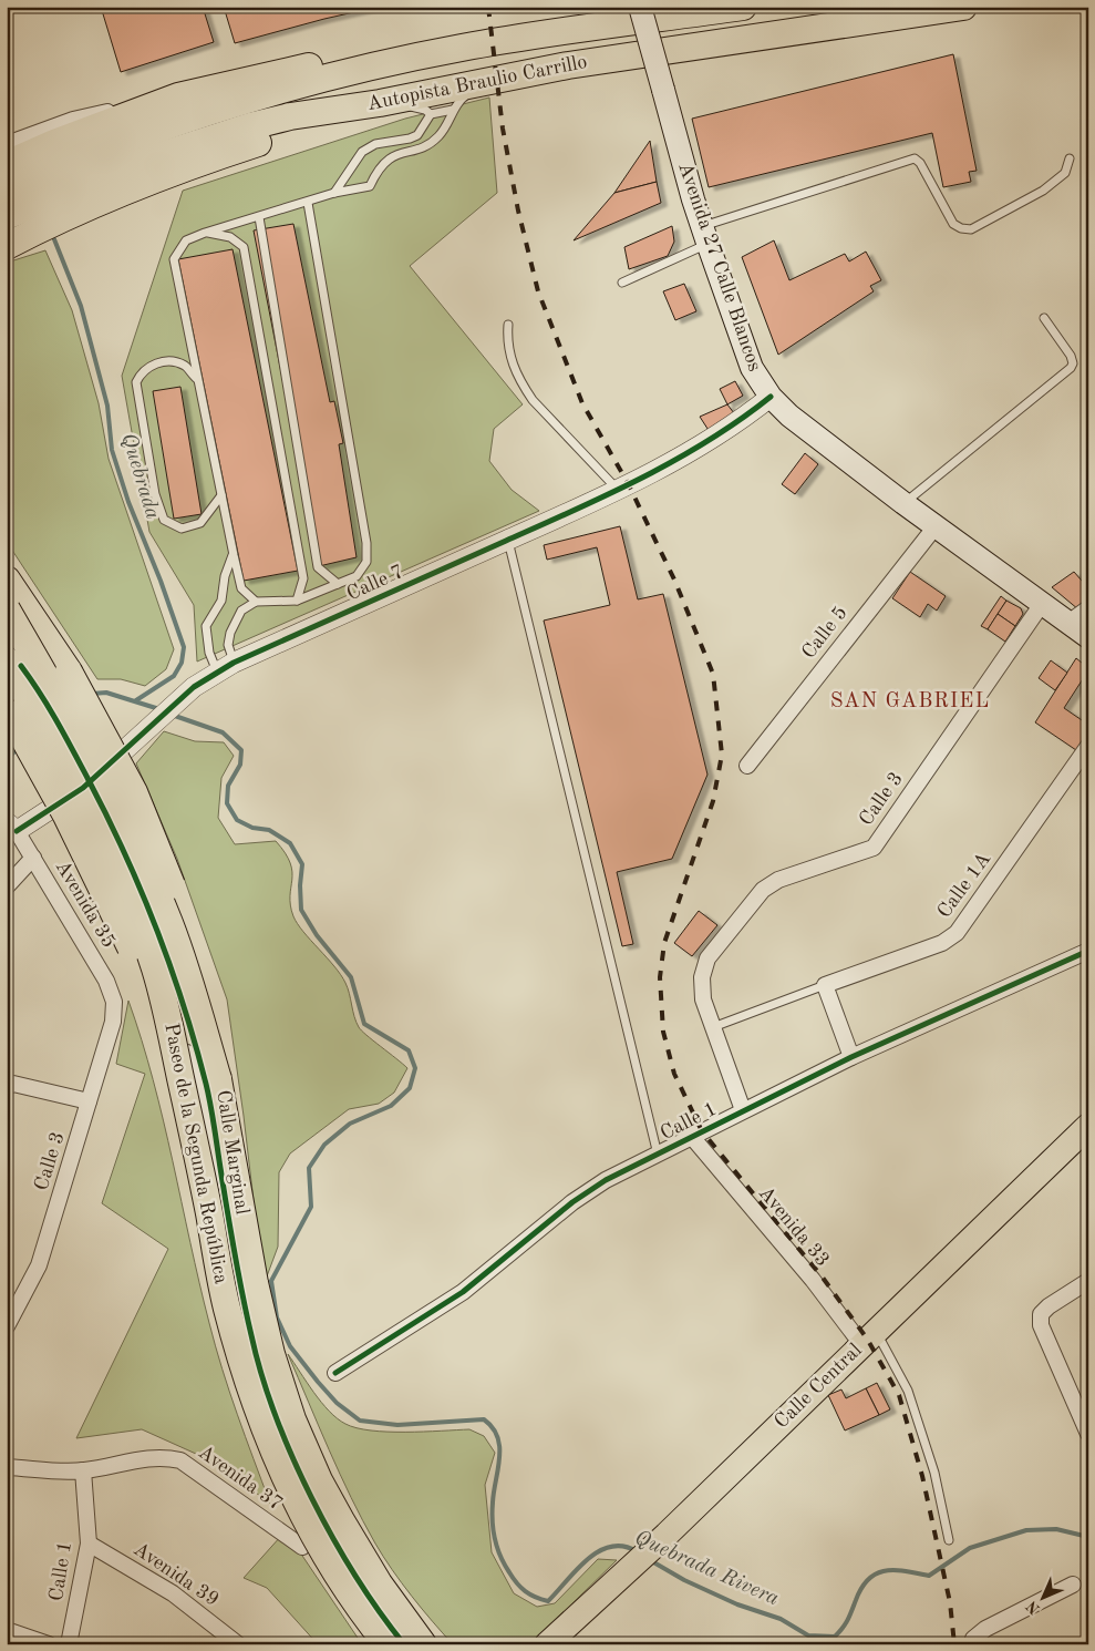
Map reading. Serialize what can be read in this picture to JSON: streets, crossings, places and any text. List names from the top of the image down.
{
  "streets": {
    "highway": ["Autopista Braulio Carrillo", "Paseo de la Segunda República"],
    "main road": ["Avenida 27 Calle Blancos", "Calle Central"],
    "street": [
      "Calle 7",
      "Calle 5",
      "Calle 3",
      "Calle 1A",
      "Avenida 35",
      "Calle 1",
      "Calle Marginal",
      "Avenida 33",
      "Avenida 37",
      "Avenida 39"
    ]
  },
  "crossings": [
    ["Avenida 27 Calle Blancos", "Calle 7"],
    ["Avenida 27 Calle Blancos", "Calle 5"],
    ["Avenida 27 Calle Blancos", "Calle 3"],
    ["Calle 7", "Avenida 35"],
    ["Calle 7", "Calle Marginal"],
    ["Calle 3", "Avenida 35"],
    ["Calle 1", "Avenida 33"],
    ["Calle 1", "Avenida 37"],
    ["Calle 1", "Avenida 39"],
    ["Calle Marginal", "Paseo de la Segunda República"],
    ["Avenida 33", "Calle Central"]
  ],
  "districts": ["SAN GABRIEL"],
  "water": ["Quebrada", "Quebrada Rivera"],
  "north": "bottom left"
}
